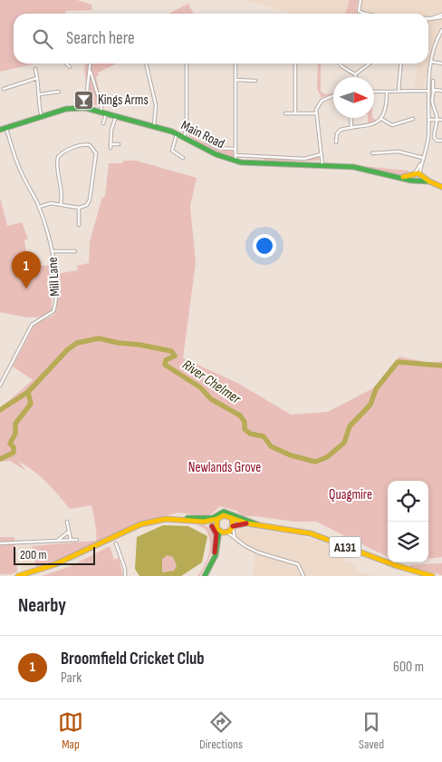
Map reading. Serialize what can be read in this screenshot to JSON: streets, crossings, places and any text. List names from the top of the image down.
{
  "streets": {
    "main road": ["Main Road", "A131"],
    "street": ["Mill Lane"]
  },
  "crossings": [
    ["Main Road", "Mill Lane"]
  ],
  "water": ["River Chelmer"],
  "parks": ["Newlands Grove", "Quagmire"],
  "places": {
    "bar": ["Kings Arms"]
  },
  "scale_bar": "200 m",
  "north": "right",
  "page": {
    "search": "Search here",
    "pins": "1",
    "scale": "200 m",
    "heading": "Nearby",
    "list": [
      {
        "mark": "1",
        "name": "Broomfield Cricket Club",
        "note": "Park",
        "value": "600 m"
      }
    ],
    "nav": ["Map", "Directions", "Saved"]
  }
}
